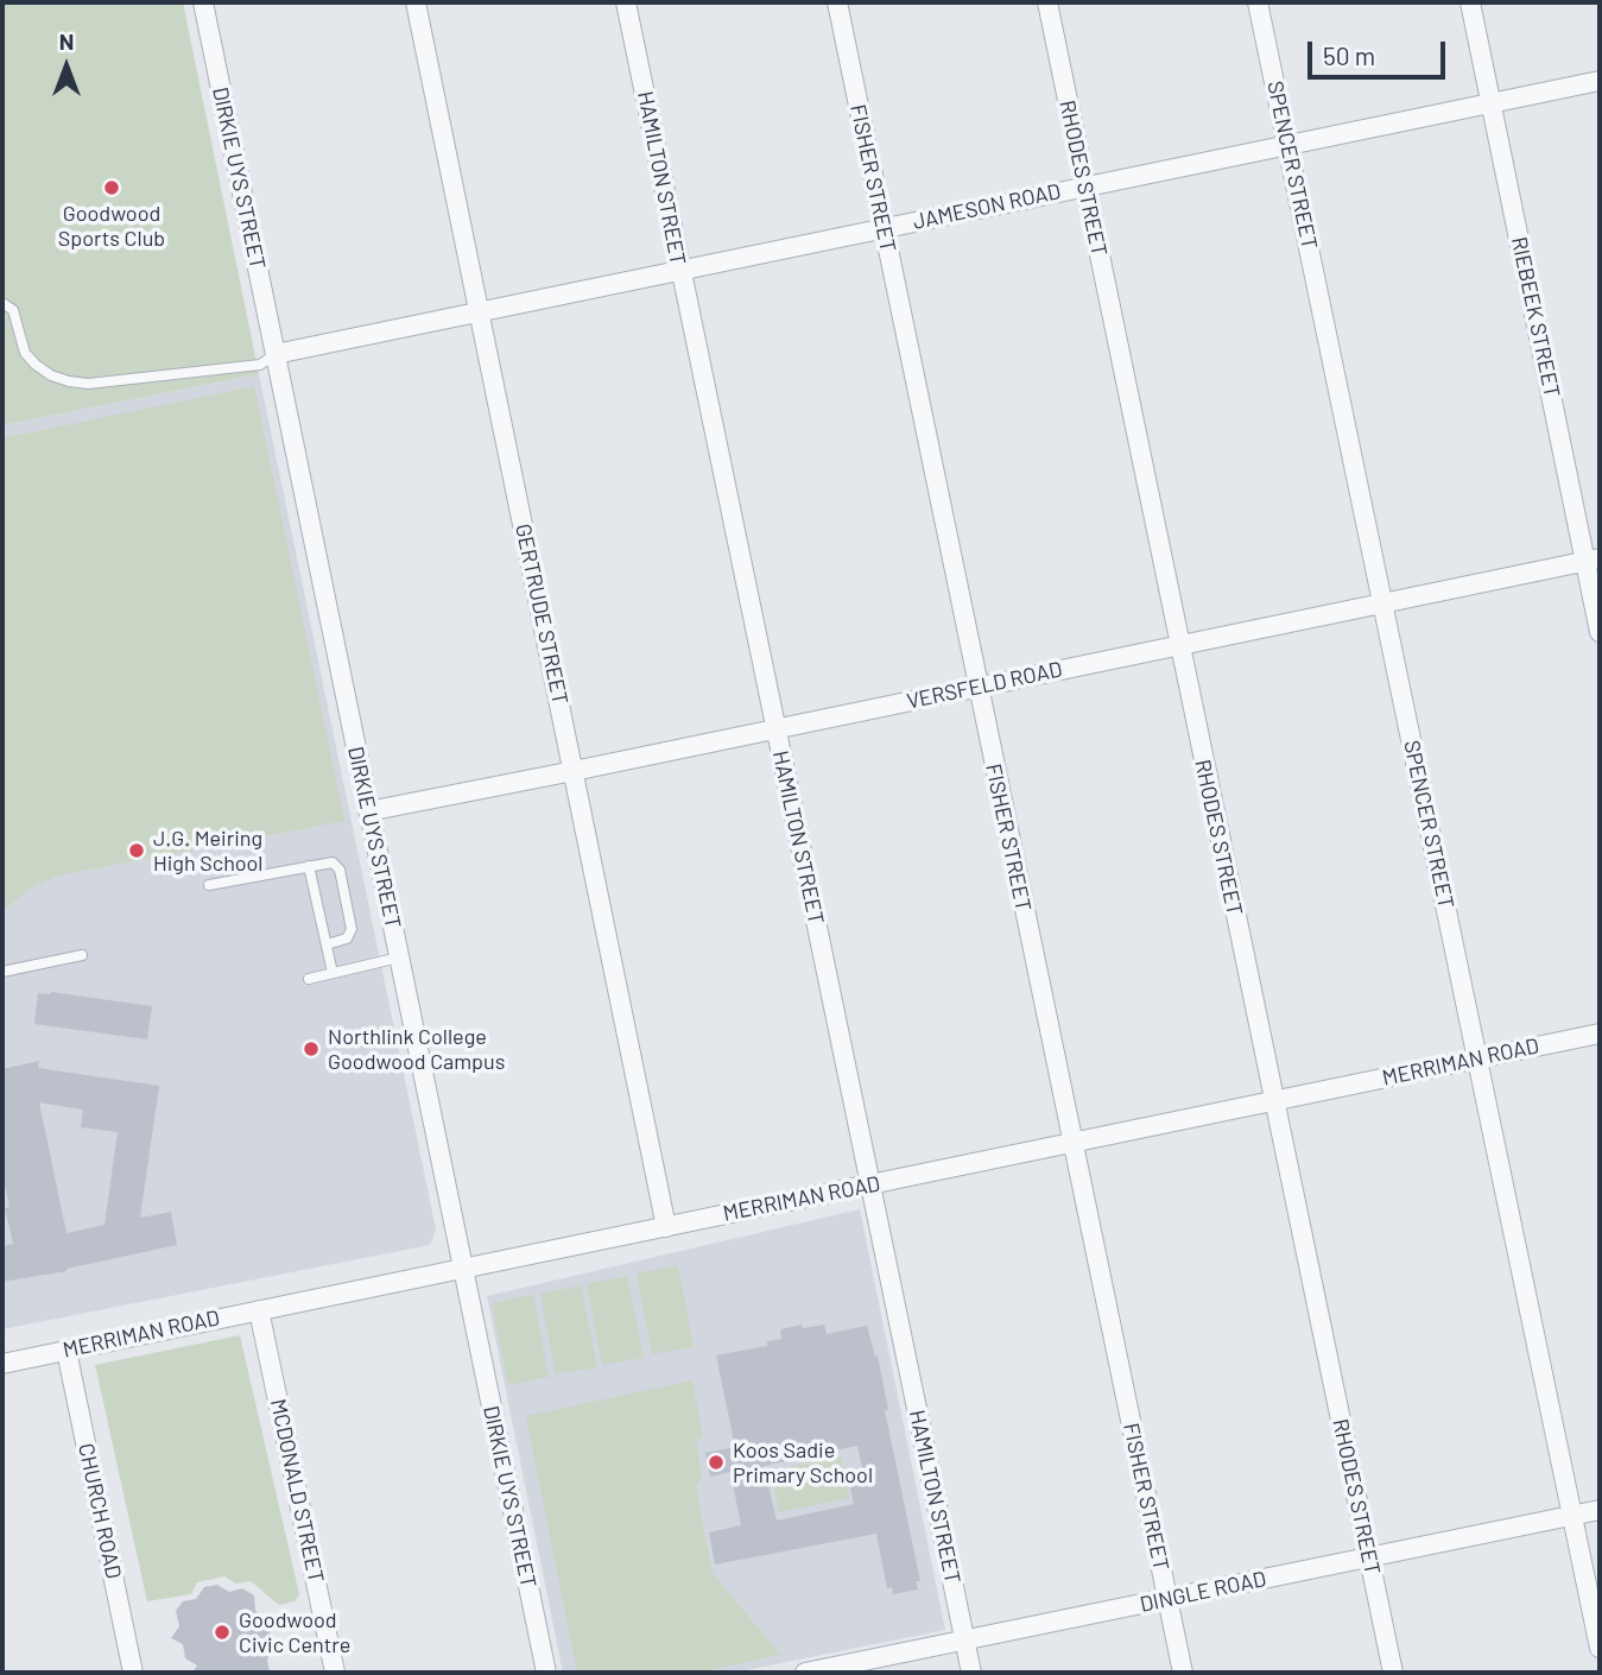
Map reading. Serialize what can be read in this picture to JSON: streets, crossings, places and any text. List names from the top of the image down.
{
  "streets": {
    "street": [
      "SPENCER STREET",
      "DIRKIE UYS STREET",
      "HAMILTON STREET",
      "FISHER STREET",
      "RHODES STREET",
      "JAMESON ROAD",
      "RIEBEEK STREET",
      "GERTRUDE STREET",
      "VERSFELD ROAD",
      "MERRIMAN ROAD",
      "MCDONALD STREET",
      "CHURCH ROAD",
      "DINGLE ROAD"
    ]
  },
  "crossings": [
    ["SPENCER STREET", "JAMESON ROAD"],
    ["SPENCER STREET", "VERSFELD ROAD"],
    ["SPENCER STREET", "MERRIMAN ROAD"],
    ["SPENCER STREET", "DINGLE ROAD"],
    ["DIRKIE UYS STREET", "JAMESON ROAD"],
    ["DIRKIE UYS STREET", "VERSFELD ROAD"],
    ["DIRKIE UYS STREET", "MERRIMAN ROAD"],
    ["HAMILTON STREET", "JAMESON ROAD"],
    ["HAMILTON STREET", "VERSFELD ROAD"],
    ["HAMILTON STREET", "MERRIMAN ROAD"],
    ["HAMILTON STREET", "DINGLE ROAD"],
    ["FISHER STREET", "JAMESON ROAD"],
    ["FISHER STREET", "VERSFELD ROAD"],
    ["FISHER STREET", "MERRIMAN ROAD"],
    ["FISHER STREET", "DINGLE ROAD"],
    ["RHODES STREET", "JAMESON ROAD"],
    ["RHODES STREET", "VERSFELD ROAD"],
    ["RHODES STREET", "MERRIMAN ROAD"],
    ["RHODES STREET", "DINGLE ROAD"],
    ["JAMESON ROAD", "RIEBEEK STREET"],
    ["JAMESON ROAD", "GERTRUDE STREET"],
    ["RIEBEEK STREET", "VERSFELD ROAD"],
    ["GERTRUDE STREET", "VERSFELD ROAD"],
    ["GERTRUDE STREET", "MERRIMAN ROAD"],
    ["MERRIMAN ROAD", "MCDONALD STREET"],
    ["MERRIMAN ROAD", "CHURCH ROAD"]
  ],
  "places": [
    "Goodwood Sports Club",
    "J.G. Meiring High School",
    "Northlink College Goodwood Campus",
    "Koos Sadie Primary School",
    "Goodwood Civic Centre"
  ],
  "scale_bar": "50 m",
  "north": "top"
}
